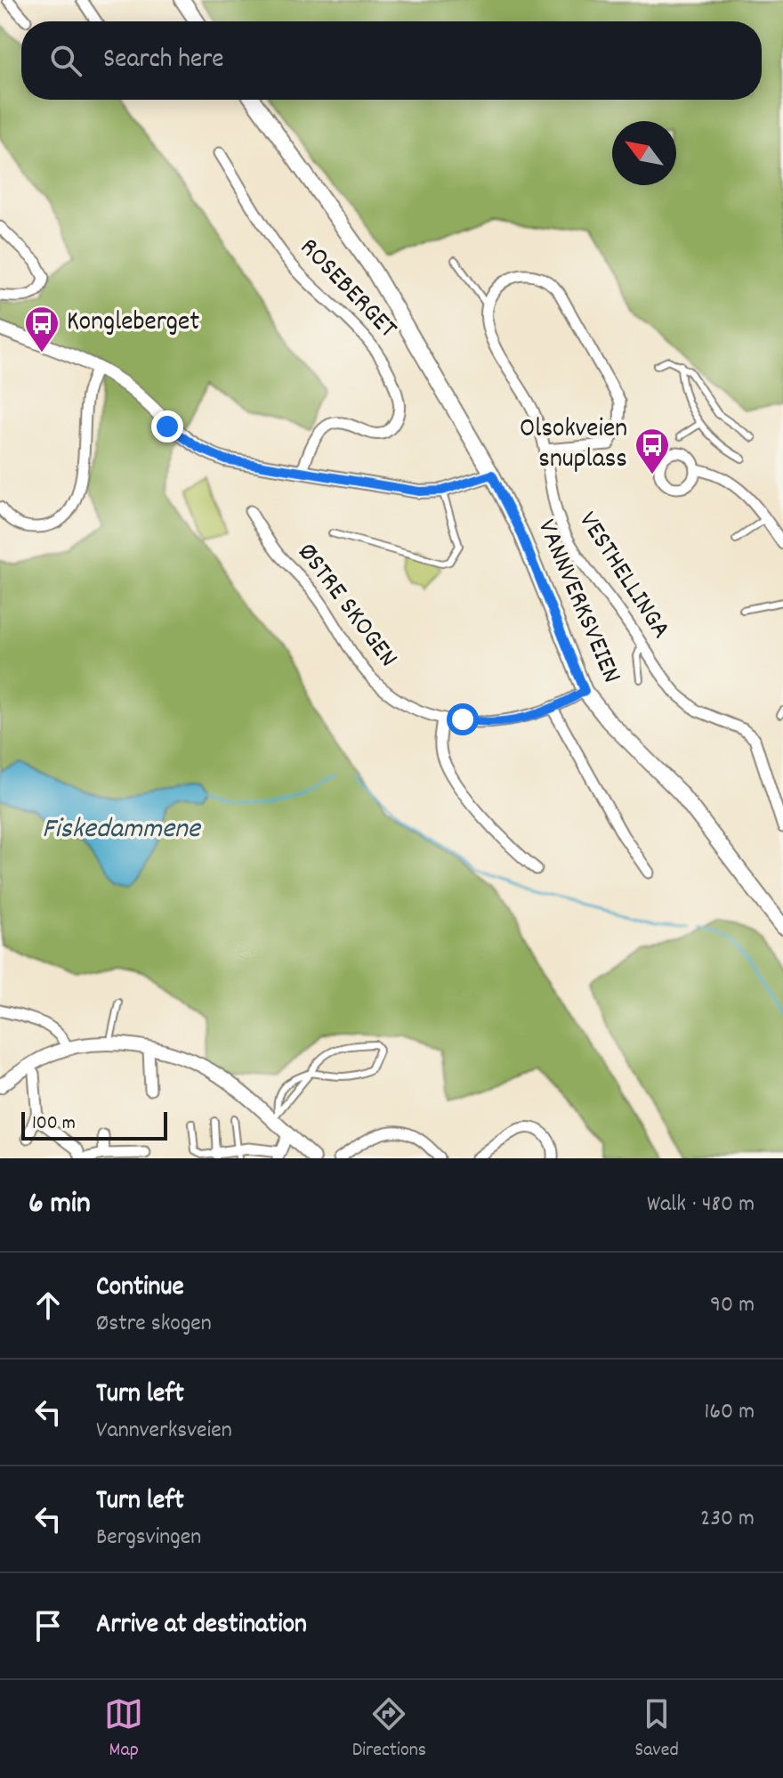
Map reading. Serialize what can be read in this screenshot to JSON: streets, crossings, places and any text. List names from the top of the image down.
{
  "streets": {
    "main road": ["VANNVERKSVEIEN"],
    "street": ["ROSEBERGET", "VESTHELLINGA", "ØSTRE SKOGEN"]
  },
  "crossings": [
    ["VANNVERKSVEIEN", "ØSTRE SKOGEN"]
  ],
  "water": ["Fiskedammene"],
  "places": {
    "bus stop": ["Kongleberget", "Olsokveien snuplass"]
  },
  "scale_bar": "100 m",
  "north": "top left",
  "page": {
    "search": "Search here",
    "scale": "100 m",
    "heading": ["6 min", "Walk · 480 m"],
    "list": [
      ["Continue", "Østre skogen", "90 m"],
      ["Turn left", "Vannverksveien", "160 m"],
      ["Turn left", "Bergsvingen", "230 m"],
      "Arrive at destination"
    ],
    "nav": ["Map", "Directions", "Saved"]
  }
}
